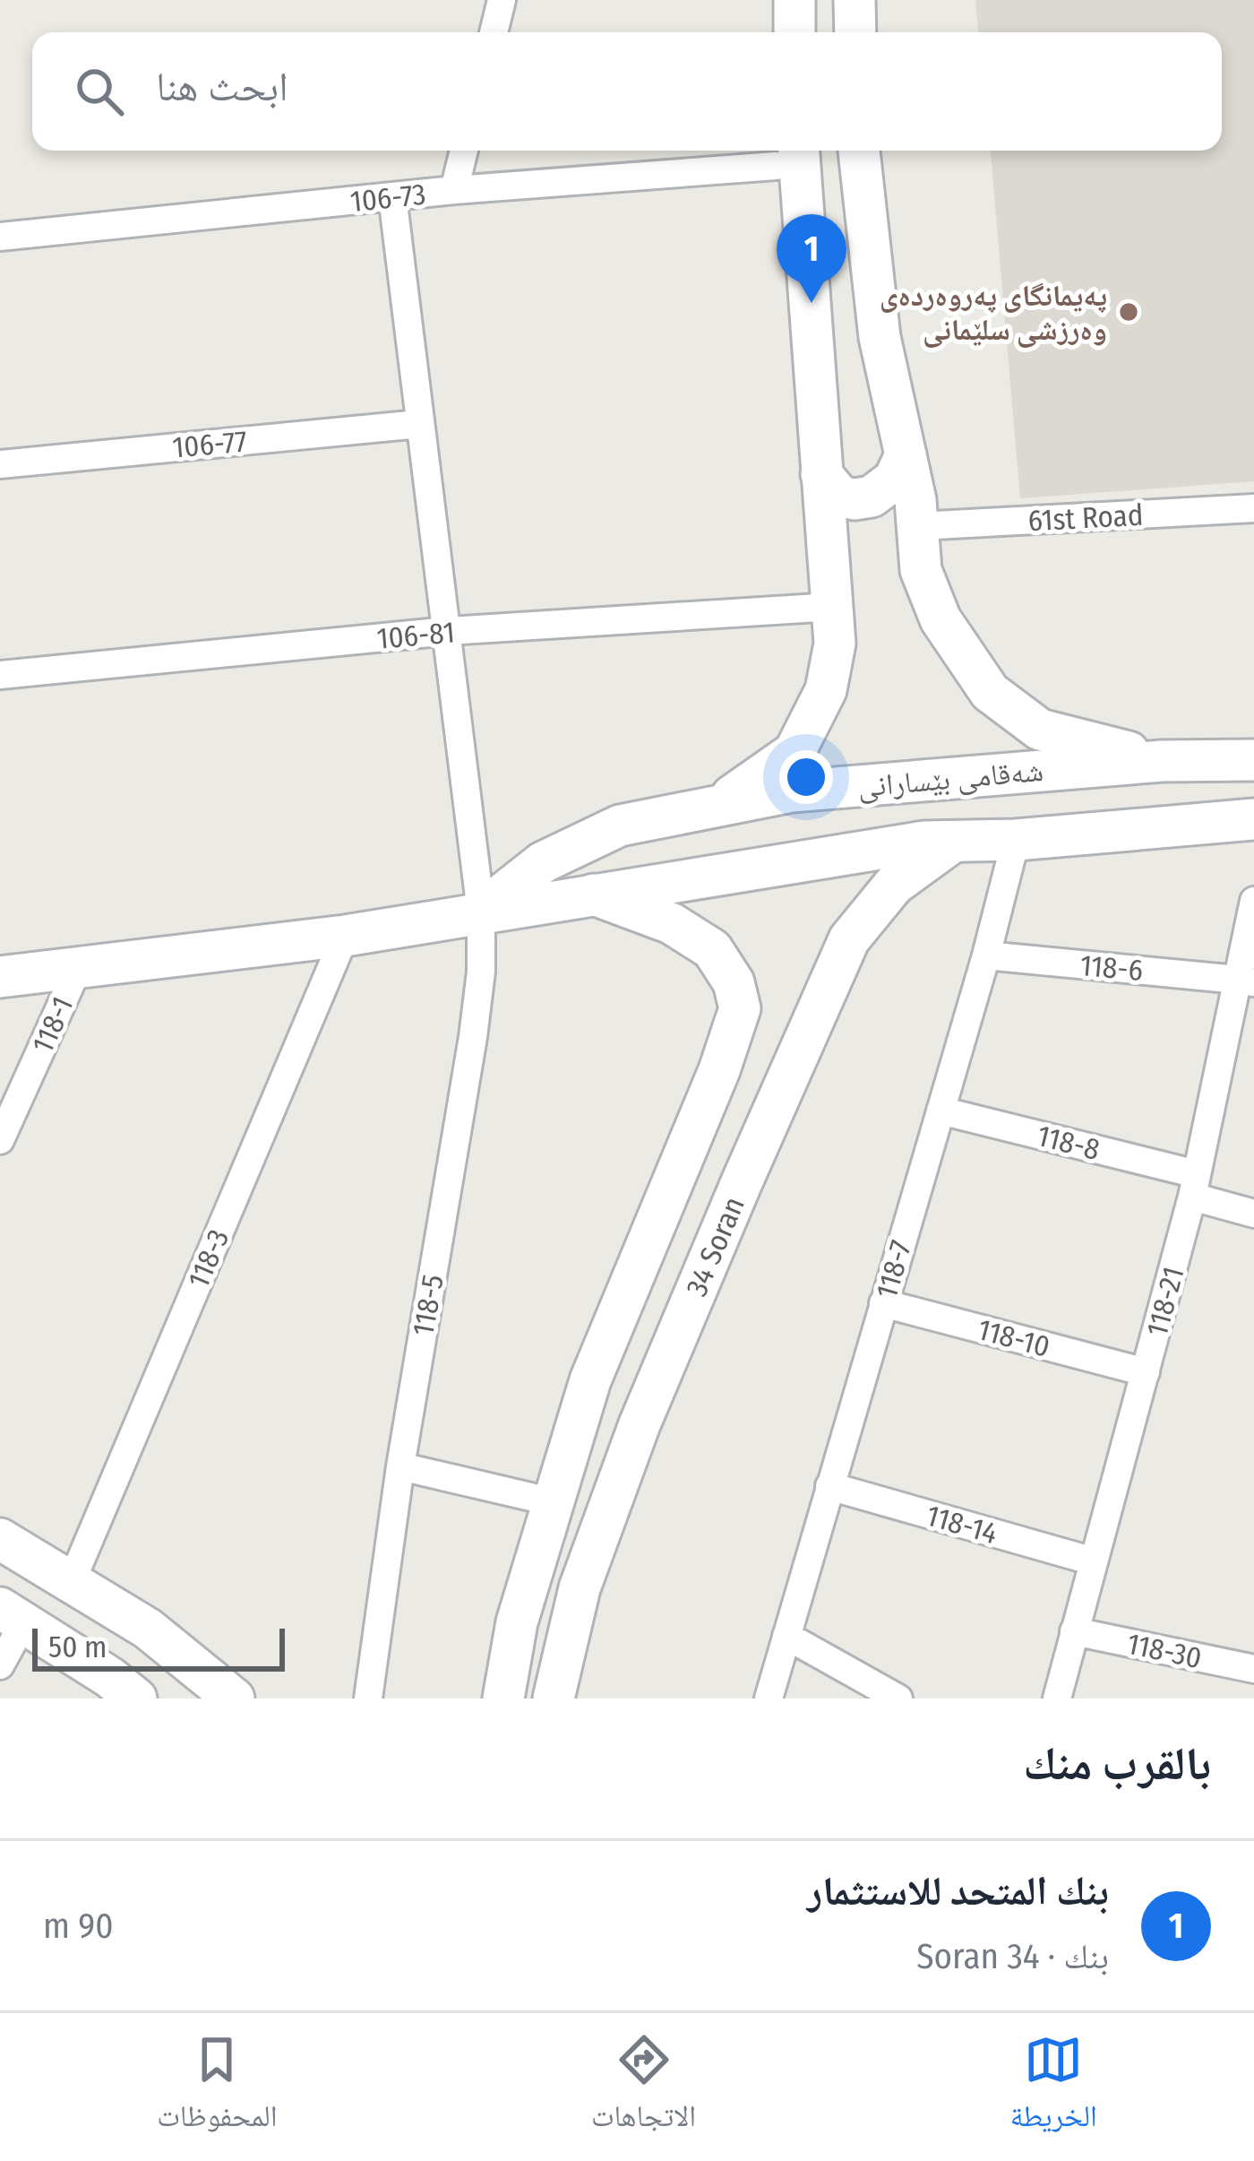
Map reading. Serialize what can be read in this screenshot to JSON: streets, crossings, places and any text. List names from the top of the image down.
{
  "streets": {
    "main road": ["شەقامی بێسارانی", "34 Soran"],
    "street": [
      "106-73",
      "106-77",
      "61st Road",
      "106-81",
      "118-6",
      "118-1",
      "118-8",
      "118-3",
      "118-7",
      "118-21",
      "118-5",
      "118-10",
      "118-14",
      "118-30"
    ]
  },
  "crossings": [
    ["106-73", "118-5"],
    ["106-77", "118-5"],
    ["106-81", "118-5"],
    ["شەقامی بێسارانی", "118-1"],
    ["شەقامی بێسارانی", "34 Soran"],
    ["شەقامی بێسارانی", "118-3"],
    ["شەقامی بێسارانی", "118-7"],
    ["شەقامی بێسارانی", "118-5"],
    ["118-6", "118-7"],
    ["118-6", "118-21"],
    ["118-8", "118-7"],
    ["118-8", "118-21"],
    ["118-7", "118-10"],
    ["118-7", "118-14"],
    ["118-21", "118-10"],
    ["118-21", "118-14"],
    ["118-21", "118-30"]
  ],
  "places": ["پەیمانگای پەروەردەی وەرزشی سلێمانی"],
  "scale_bar": "50 m",
  "page": {
    "search": "ابحث هنا",
    "pins": "1",
    "scale": "50 m",
    "heading": "بالقرب منك",
    "list": [
      {
        "mark": "1",
        "name": "بنك المتحد للاستثمار",
        "note": "بنك · 34 Soran",
        "value": "90 m"
      }
    ],
    "nav": ["الخريطة", "الاتجاهات", "المحفوظات"]
  }
}
